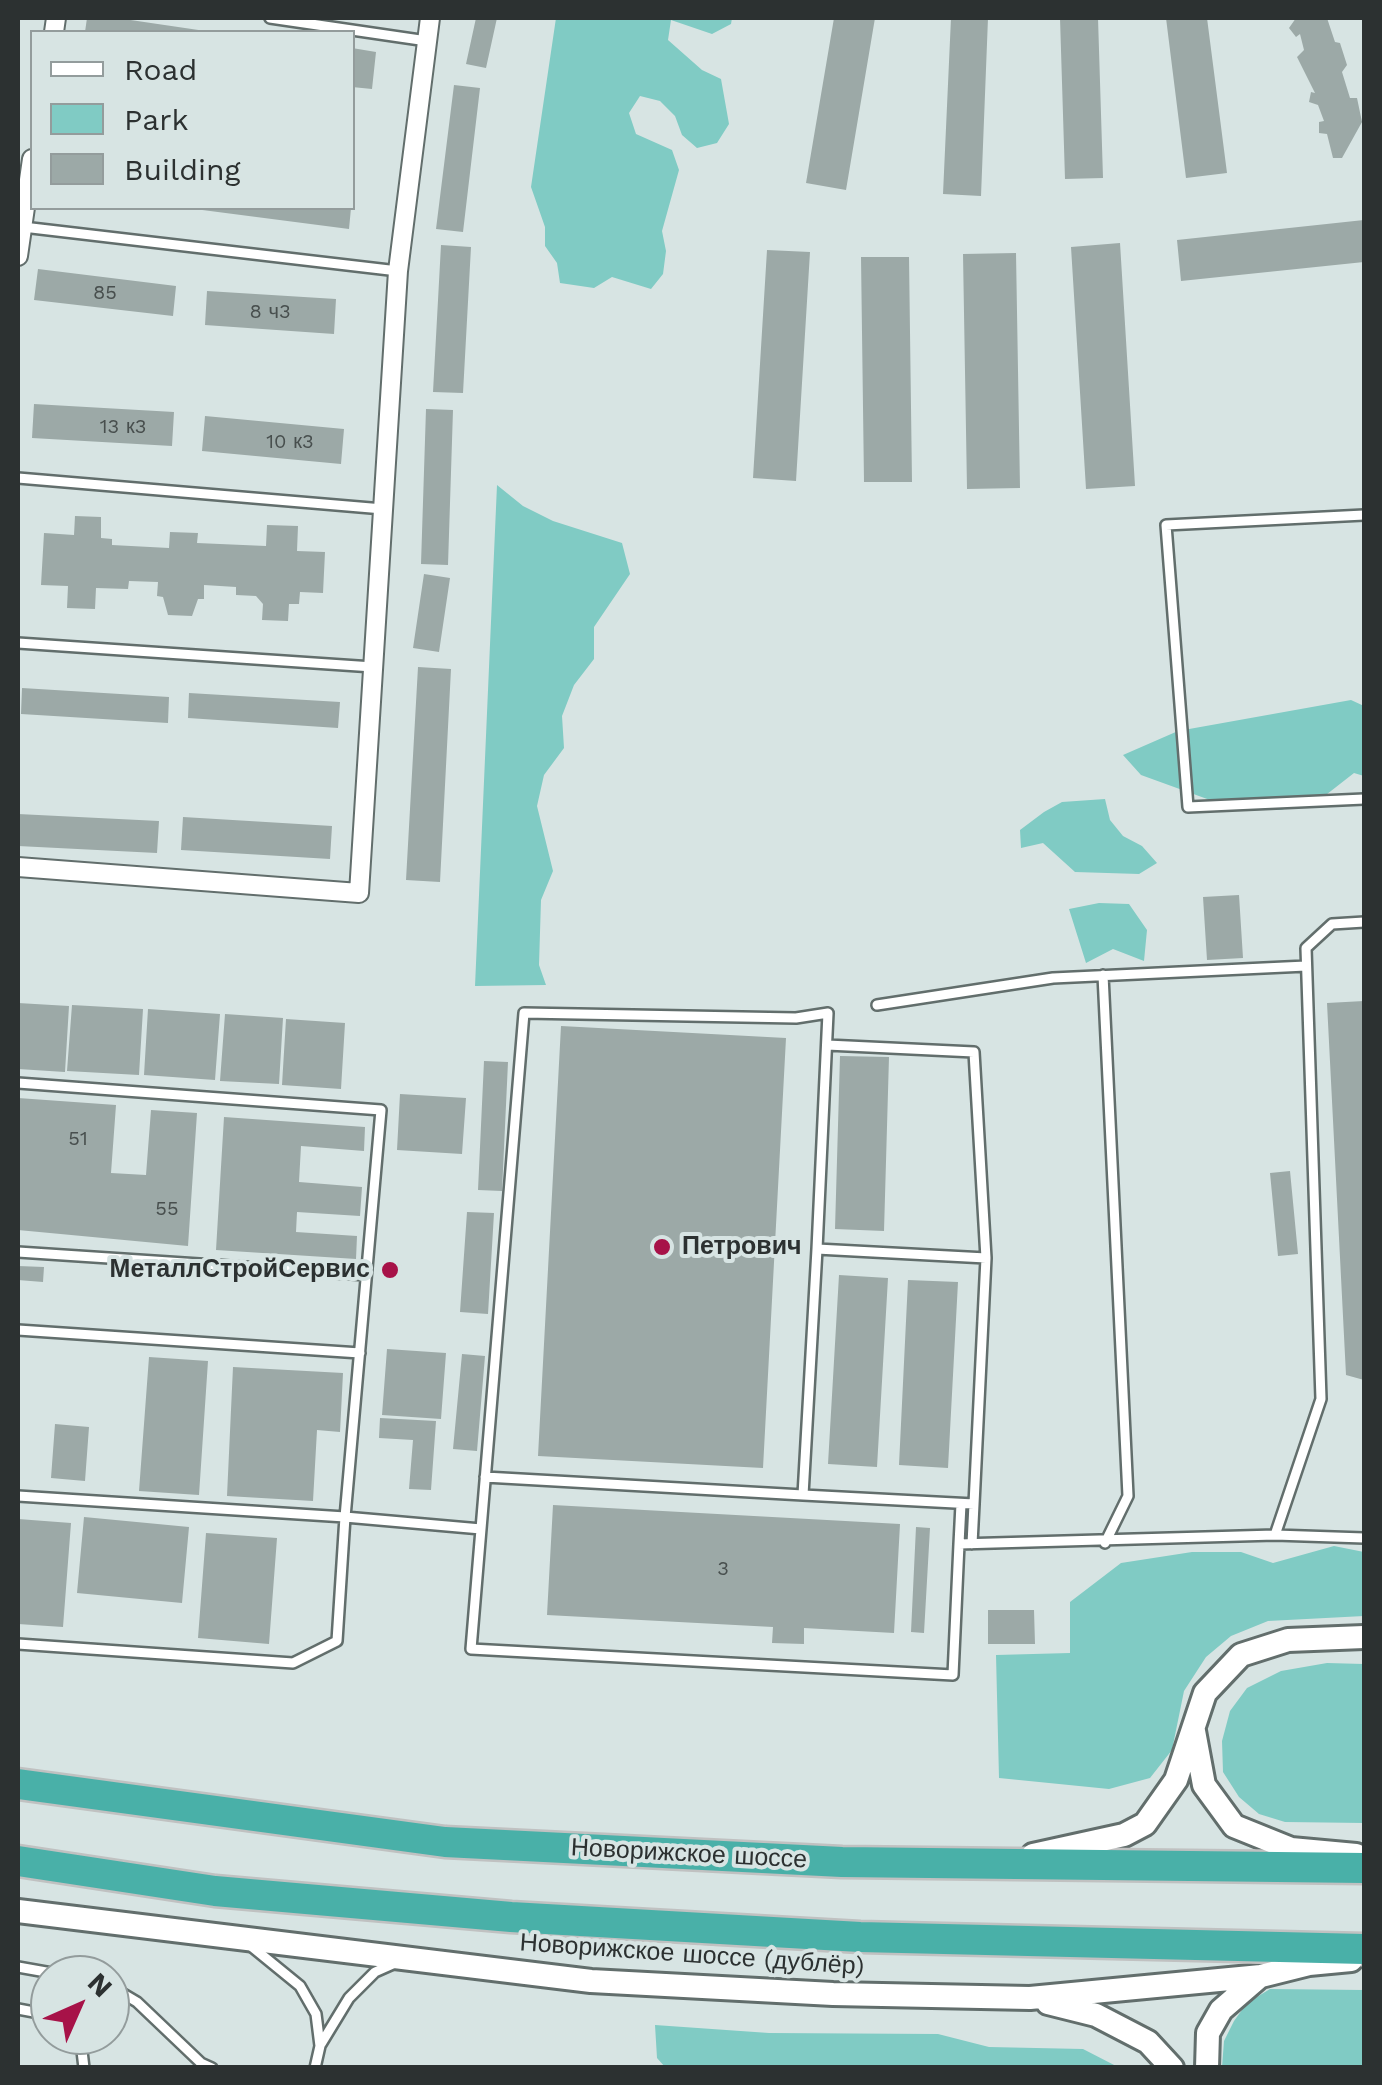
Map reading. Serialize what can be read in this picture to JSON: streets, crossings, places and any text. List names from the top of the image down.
{
  "streets": {
    "highway": ["Новорижское шоссе"],
    "street": ["Новорижское шоссе (дублёр)"]
  },
  "places": ["Петрович", "МеталлСтройСервис"],
  "house_numbers": [
    "85",
    "8 ч3",
    "13 к3",
    "10 к3",
    "51",
    "55",
    "3"
  ],
  "legend": ["Road", "Park", "Building"],
  "north": "top right"
}
